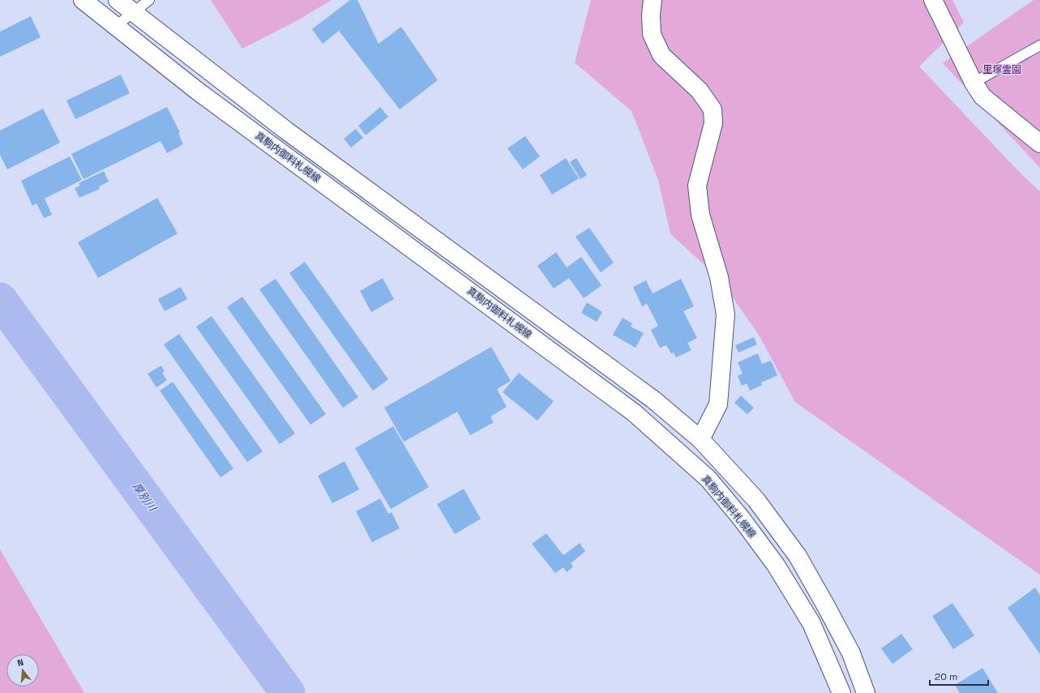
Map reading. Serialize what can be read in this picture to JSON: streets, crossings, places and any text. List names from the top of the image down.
{
  "streets": {
    "main road": ["真駒内御料札幌線"]
  },
  "water": ["厚別川"],
  "parks": ["里塚霊園"],
  "scale_bar": "20 m",
  "north": "top"
}
